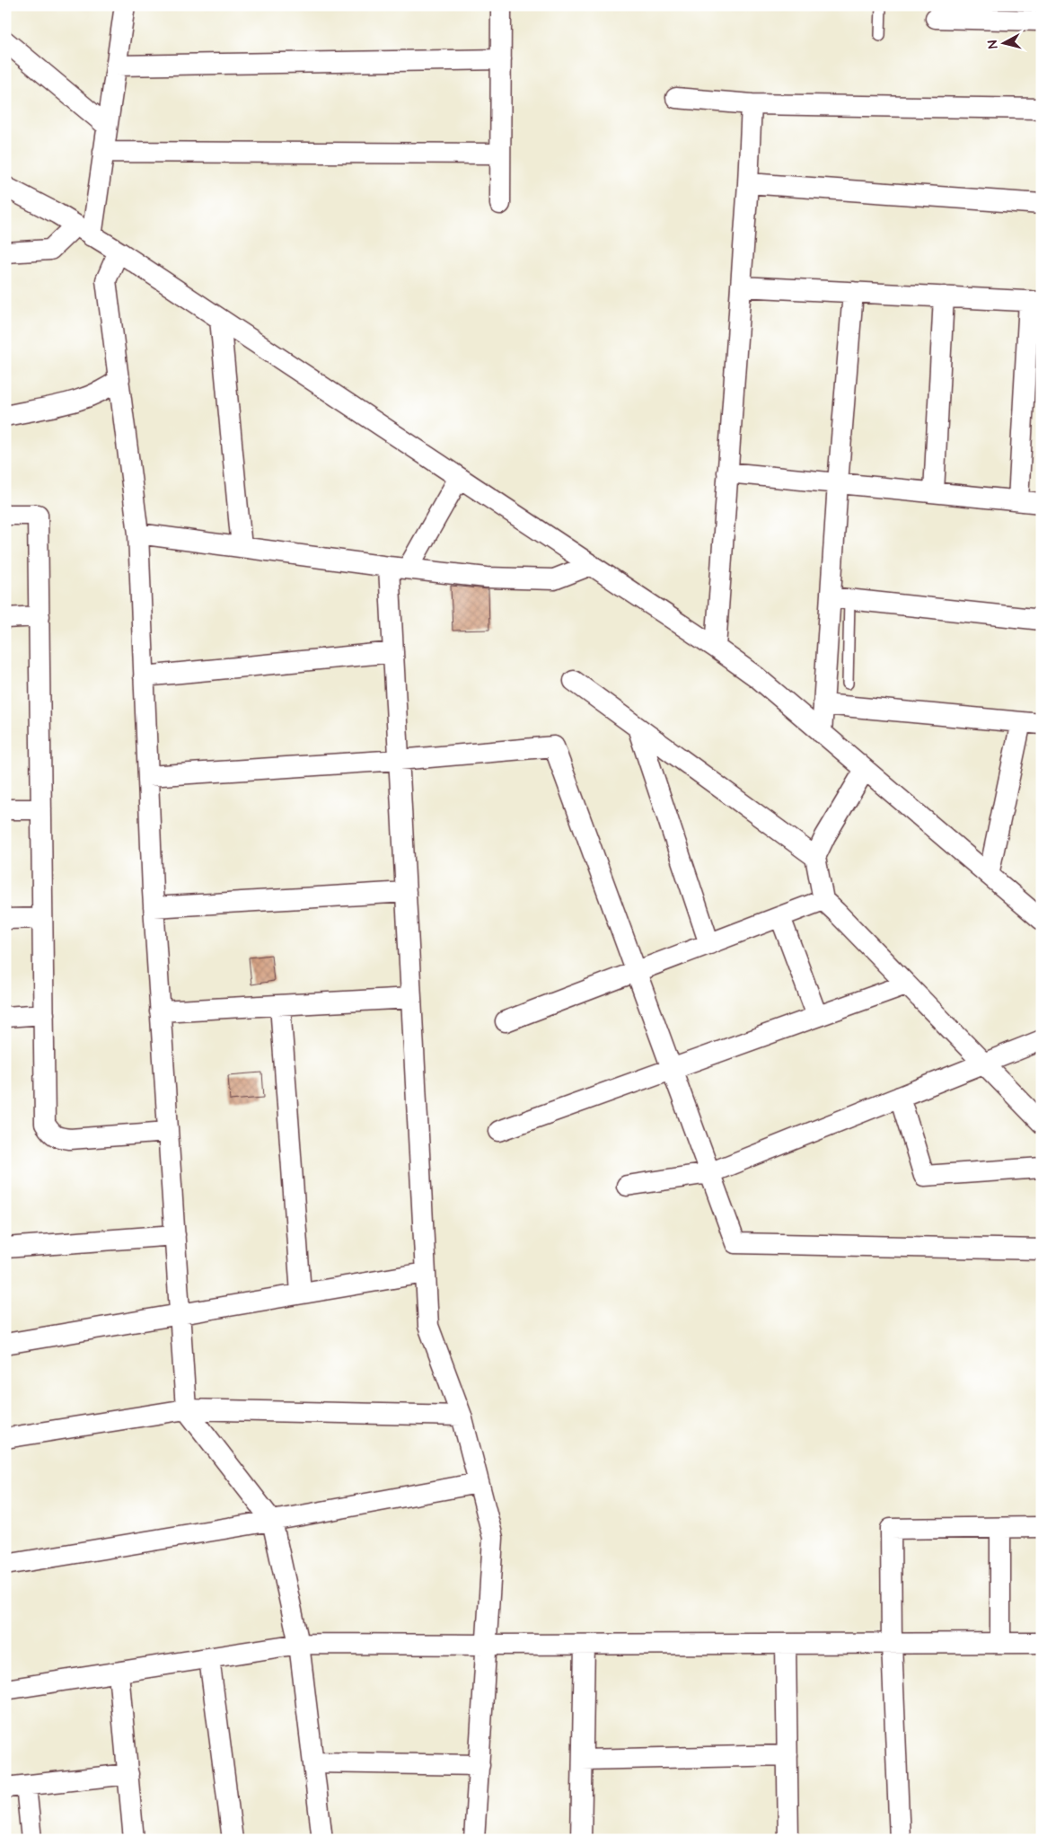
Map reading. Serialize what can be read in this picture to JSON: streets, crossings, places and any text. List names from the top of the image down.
{
  "north": "left"
}
